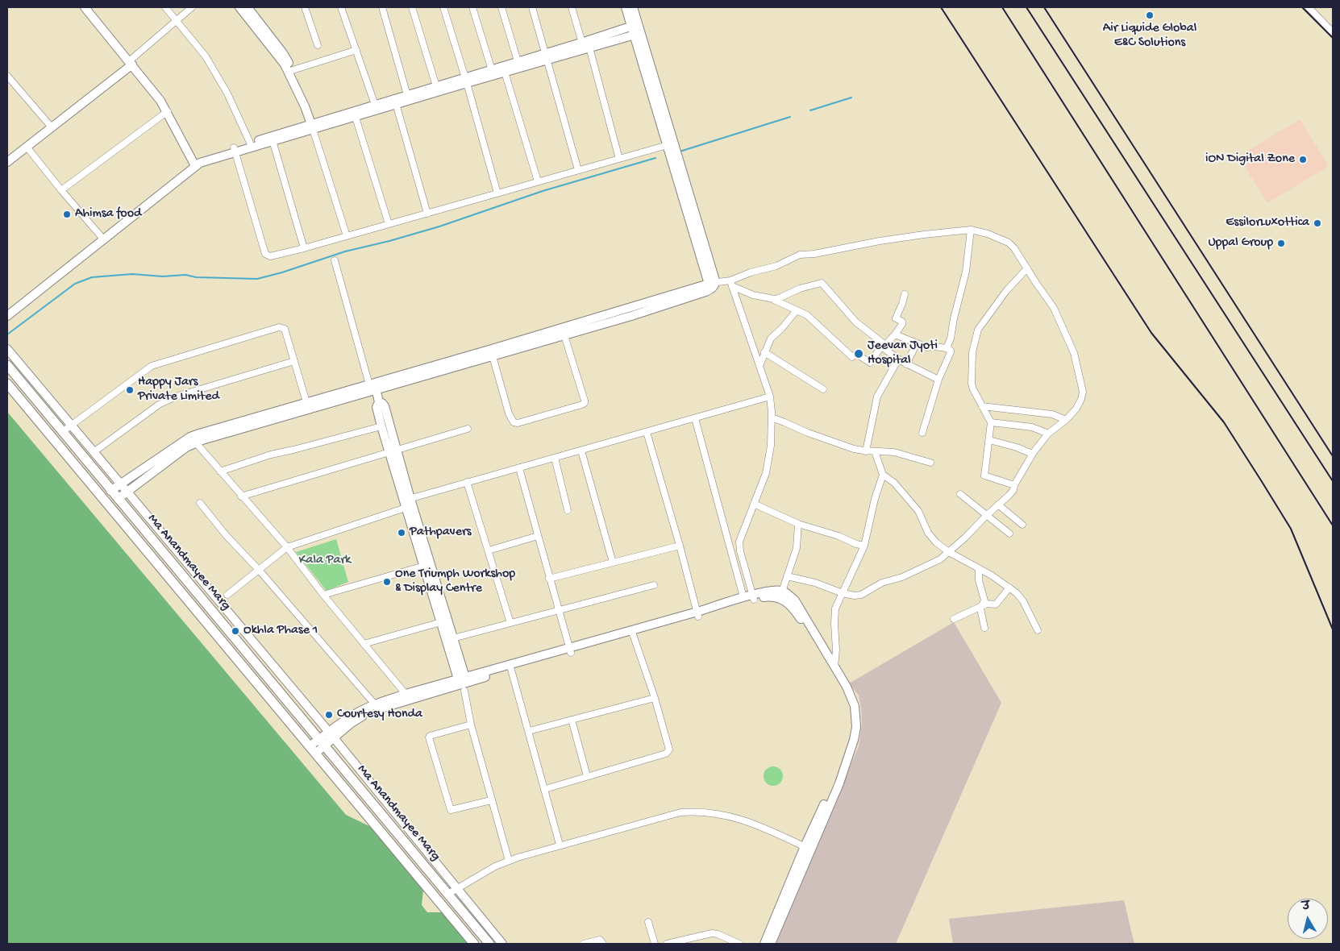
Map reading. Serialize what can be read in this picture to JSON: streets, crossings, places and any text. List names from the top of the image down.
{
  "streets": {
    "main road": ["Ma Anandmayee Marg"]
  },
  "parks": ["Kala Park"],
  "places": [
    "Air Liquide Global E&C Solutions",
    "iON Digital Zone",
    "Ahimsa food",
    "EssilorLuxottica",
    "Uppal Group",
    "Jeevan Jyoti Hospital",
    "Happy Jars Private Limited",
    "Pathpavers",
    "One Triumph Workshop & Display Centre",
    "Okhla Phase 1",
    "Courtesy Honda"
  ],
  "north": "top"
}
